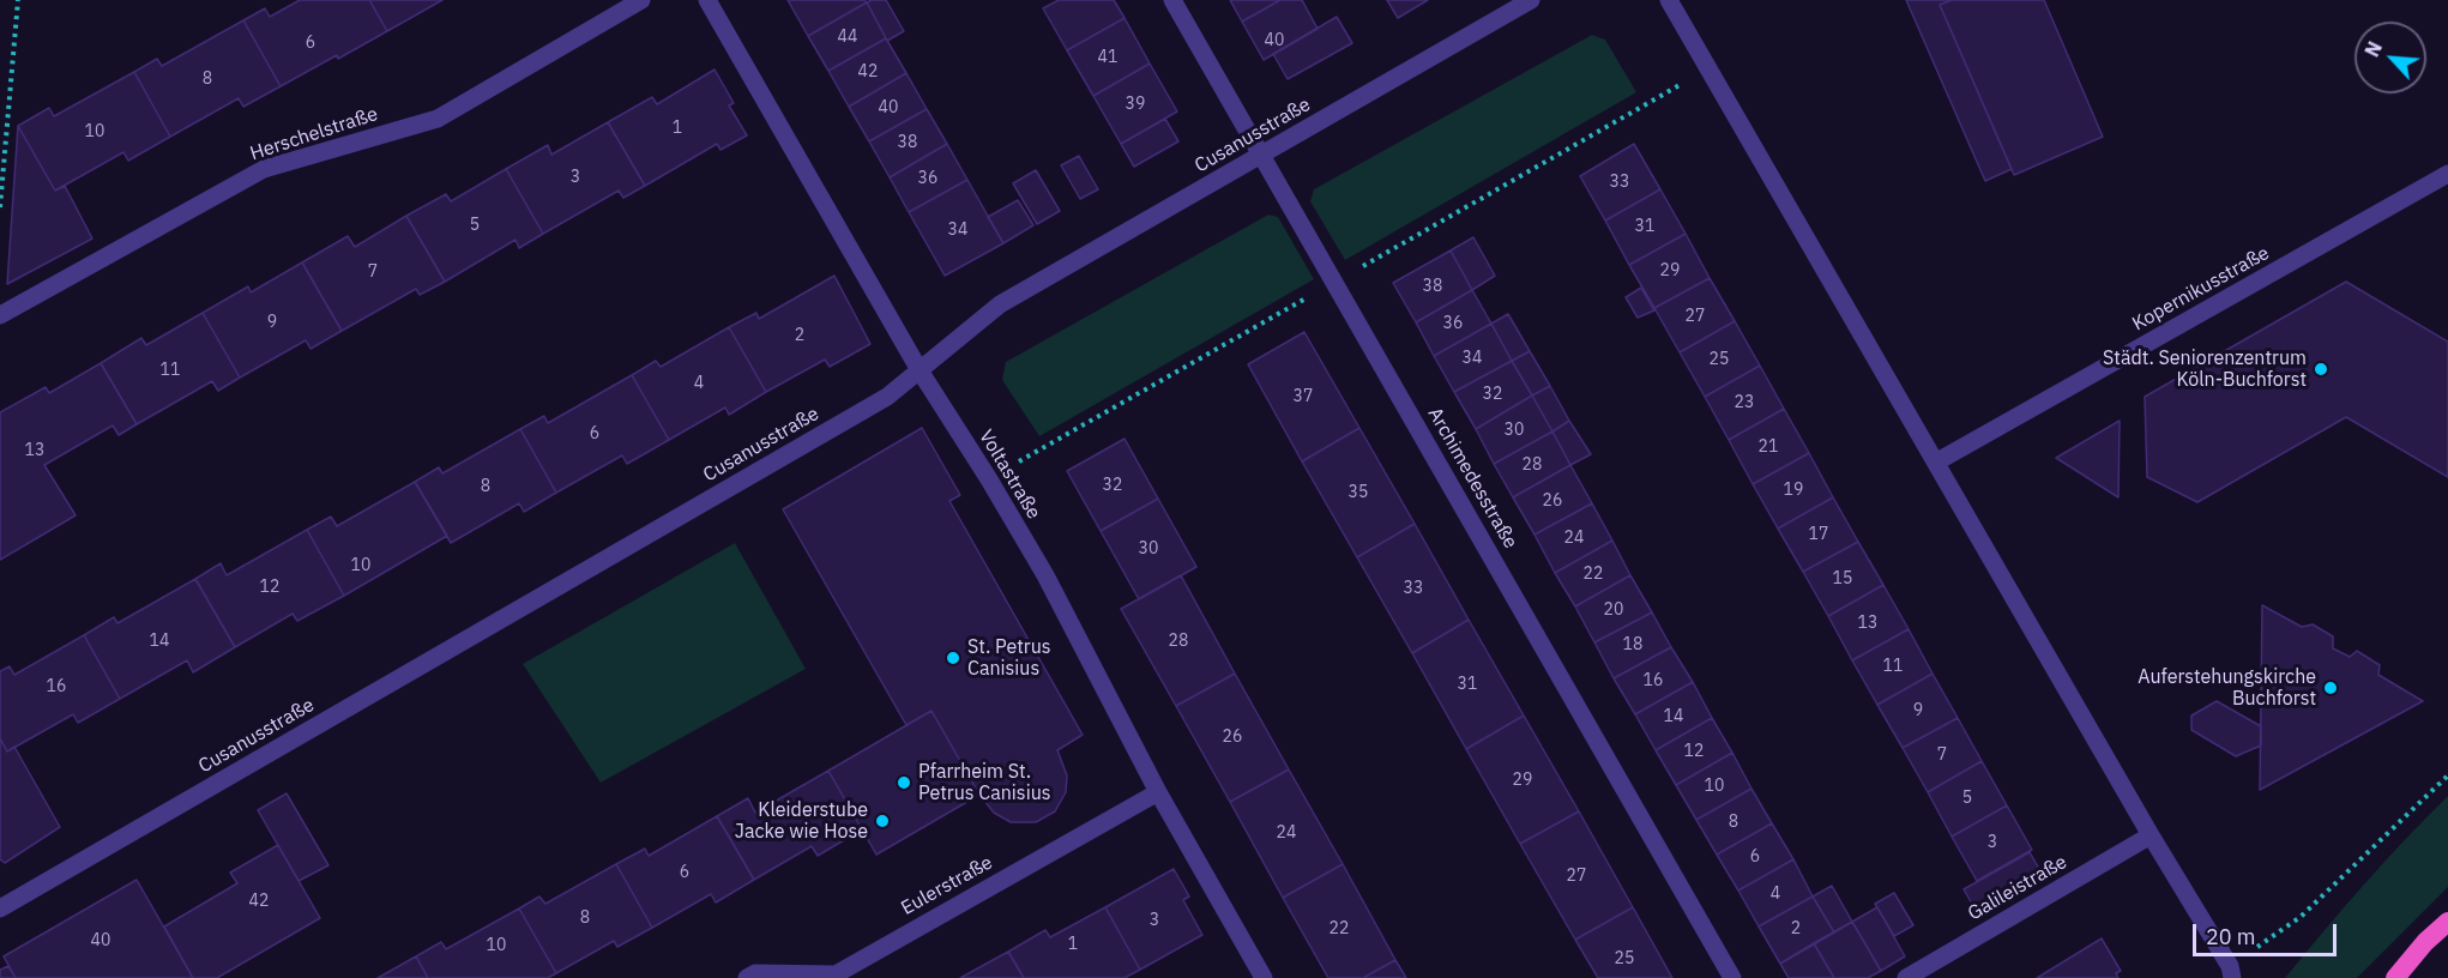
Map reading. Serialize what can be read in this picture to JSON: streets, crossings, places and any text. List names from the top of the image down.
{
  "streets": {
    "street": [
      "Herschelstraße",
      "Cusanusstraße",
      "Kopernikusstraße",
      "Voltastraße",
      "Archimedesstraße",
      "Eulerstraße",
      "Galileistraße"
    ]
  },
  "crossings": [
    ["Cusanusstraße", "Voltastraße"],
    ["Cusanusstraße", "Archimedesstraße"],
    ["Voltastraße", "Eulerstraße"]
  ],
  "places": [
    "Städt. Seniorenzentrum Köln-Buchforst",
    "St. Petrus Canisius",
    "Auferstehungskirche Buchforst",
    "Pfarrheim St. Petrus Canisius",
    "Kleiderstube Jacke wie Hose"
  ],
  "house_numbers": [
    "44",
    "40",
    "6",
    "41",
    "42",
    "8",
    "39",
    "40",
    "1",
    "10",
    "38",
    "3",
    "36",
    "33",
    "5",
    "31",
    "34",
    "29",
    "7",
    "38",
    "27",
    "9",
    "36",
    "2",
    "34",
    "25",
    "11",
    "4",
    "32",
    "37",
    "23",
    "30",
    "6",
    "21",
    "13",
    "28",
    "32",
    "8",
    "19",
    "35",
    "26",
    "17",
    "24",
    "30",
    "10",
    "22",
    "15",
    "12",
    "33",
    "20",
    "13",
    "14",
    "28",
    "18",
    "11",
    "16",
    "31",
    "16",
    "9",
    "14",
    "26",
    "12",
    "7",
    "29",
    "10",
    "5",
    "8",
    "24",
    "3",
    "6",
    "6",
    "27",
    "4",
    "42",
    "8",
    "3",
    "22",
    "2",
    "40",
    "1",
    "10",
    "25"
  ],
  "scale_bar": "20 m",
  "north": "top left"
}
